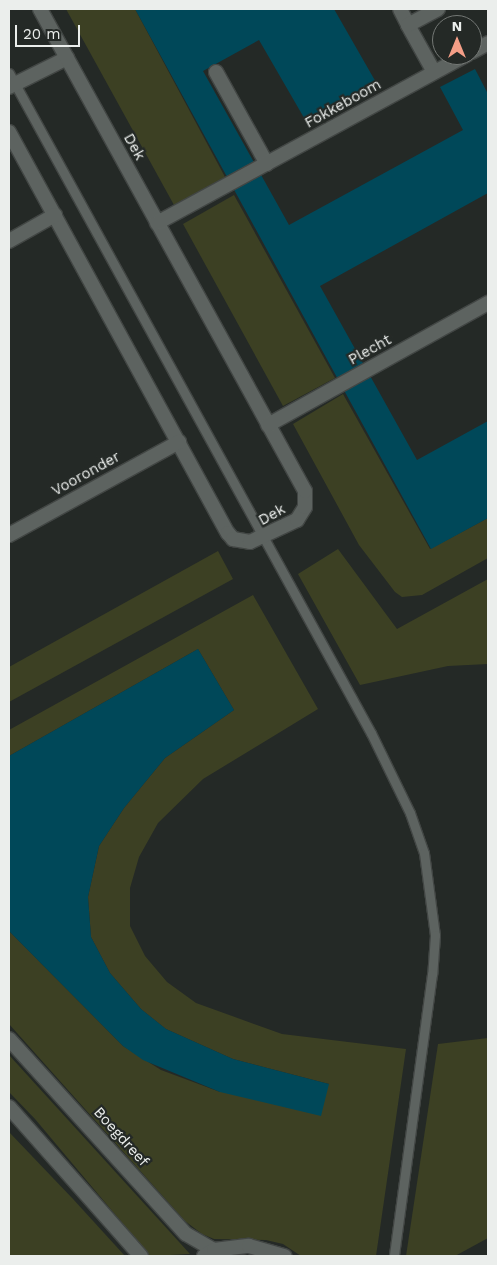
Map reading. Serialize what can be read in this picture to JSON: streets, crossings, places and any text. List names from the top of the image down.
{
  "streets": {
    "street": [
      "Fokkeboom",
      "Dek",
      "Plecht",
      "Vooronder",
      "Boegdreef"
    ]
  },
  "crossings": [
    ["Fokkeboom", "Dek"],
    ["Dek", "Plecht"],
    ["Dek", "Vooronder"]
  ],
  "scale_bar": "20 m",
  "north": "top"
}
